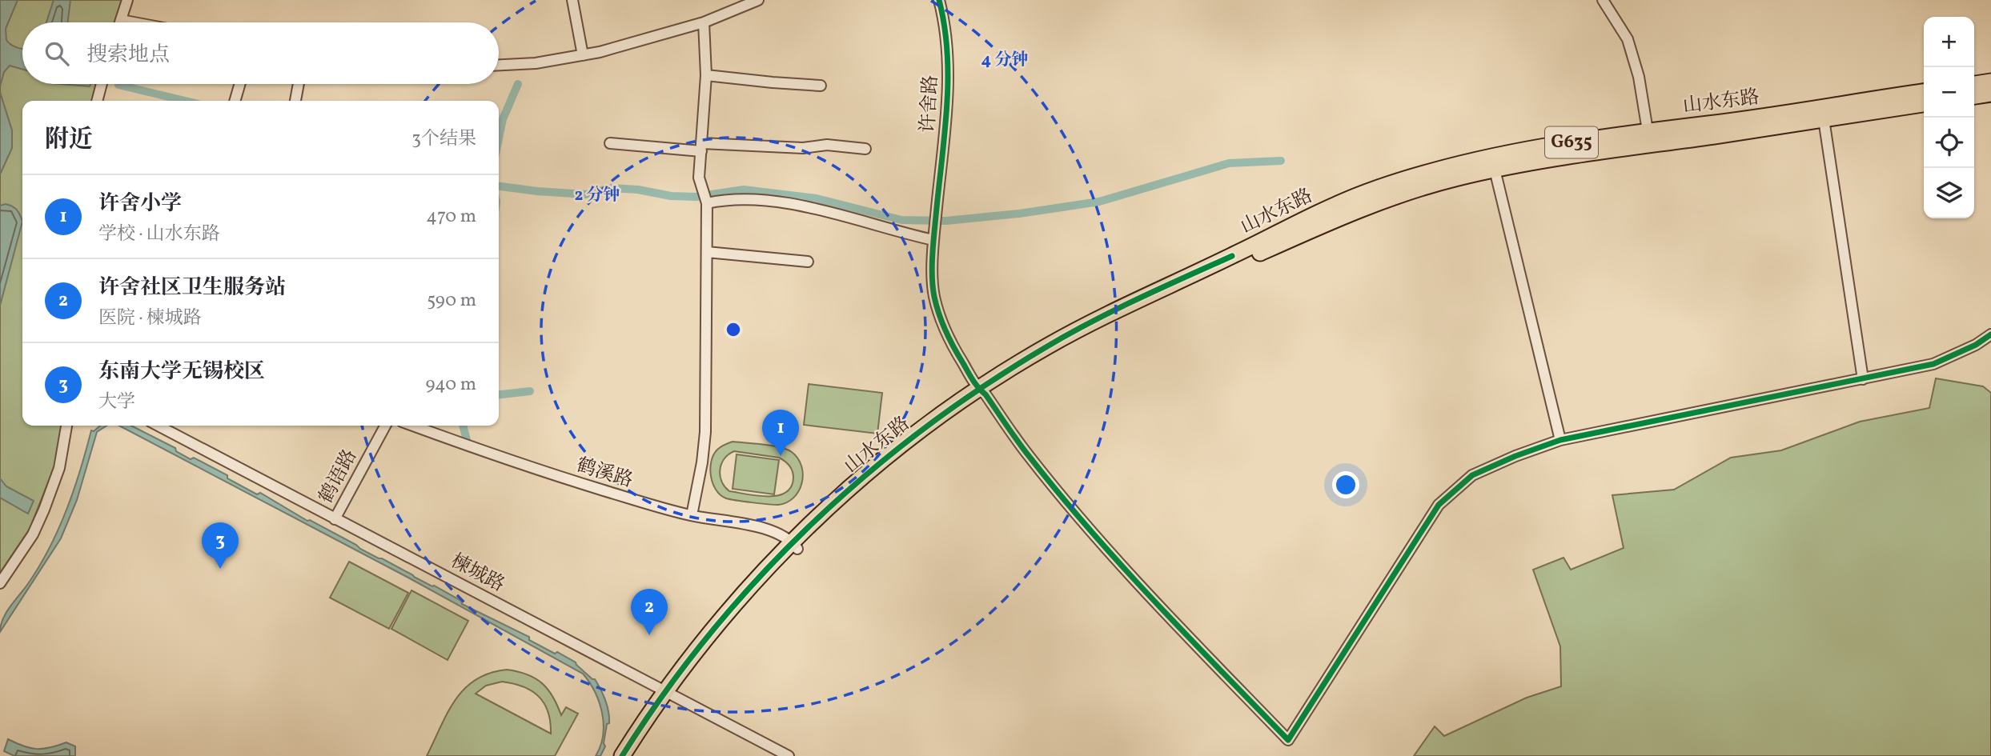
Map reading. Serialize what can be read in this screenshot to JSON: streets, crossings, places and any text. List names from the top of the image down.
{
  "streets": {
    "highway": ["山水东路", "G635"],
    "street": [
      "许舍路",
      "鹤溪路",
      "鹤语路",
      "楝城路"
    ]
  },
  "crossings": [
    ["山水东路", "许舍路"],
    ["山水东路", "鹤溪路"],
    ["山水东路", "楝城路"],
    ["鹤语路", "楝城路"]
  ],
  "page": {
    "map_buttons": ["+", "−"],
    "search": "搜索地点",
    "heading": ["附近", "3个结果"],
    "list": [
      {
        "mark": "1",
        "name": "许舍小学",
        "note": "学校 · 山水东路",
        "value": "470 m"
      },
      {
        "mark": "2",
        "name": "许舍社区卫生服务站",
        "note": "医院 · 楝城路",
        "value": "590 m"
      },
      {
        "mark": "3",
        "name": "东南大学无锡校区",
        "note": "大学",
        "value": "940 m"
      }
    ],
    "pins": ["1", "3", "2"]
  },
  "rings": ["4 分钟", "2 分钟"]
}
